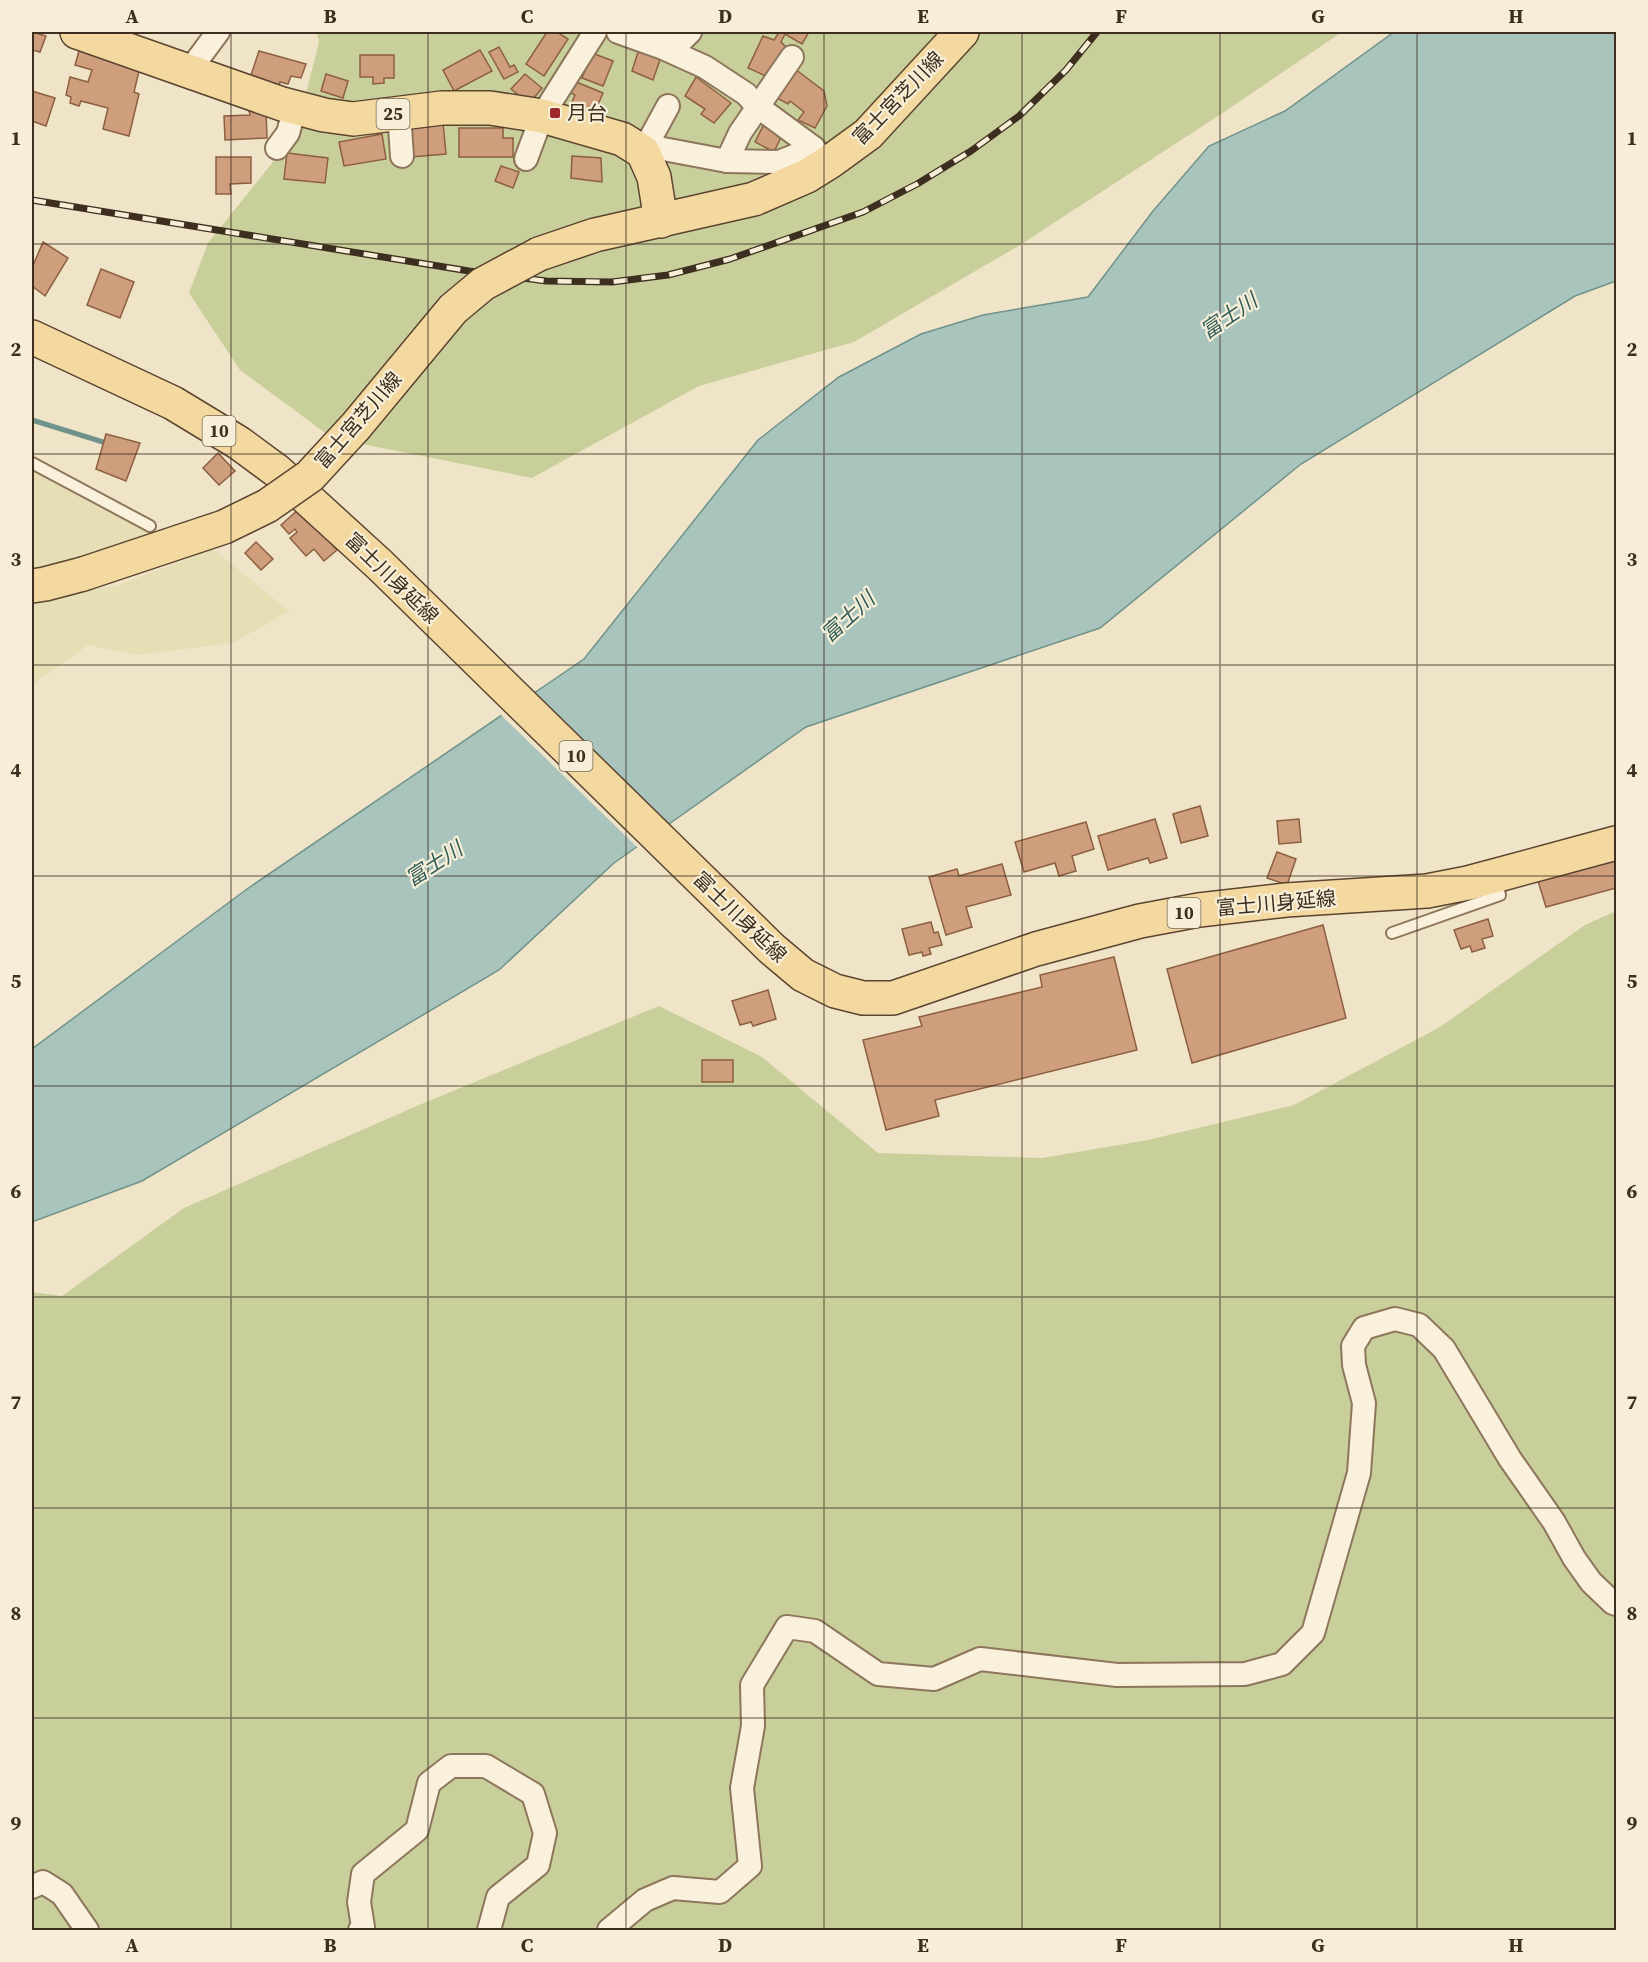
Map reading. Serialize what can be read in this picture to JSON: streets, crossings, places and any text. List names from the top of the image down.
{
  "streets": {
    "main road": [
      "富士宮芝川線",
      "25",
      "10",
      "富士川身延線"
    ]
  },
  "water": ["富士川"],
  "places": {
    "transit": ["月台"]
  },
  "grid": {
    "columns": [
      "A",
      "B",
      "C",
      "D",
      "E",
      "F",
      "G",
      "H"
    ],
    "rows": [
      "1",
      "2",
      "3",
      "4",
      "5",
      "6",
      "7",
      "8",
      "9"
    ]
  }
}
